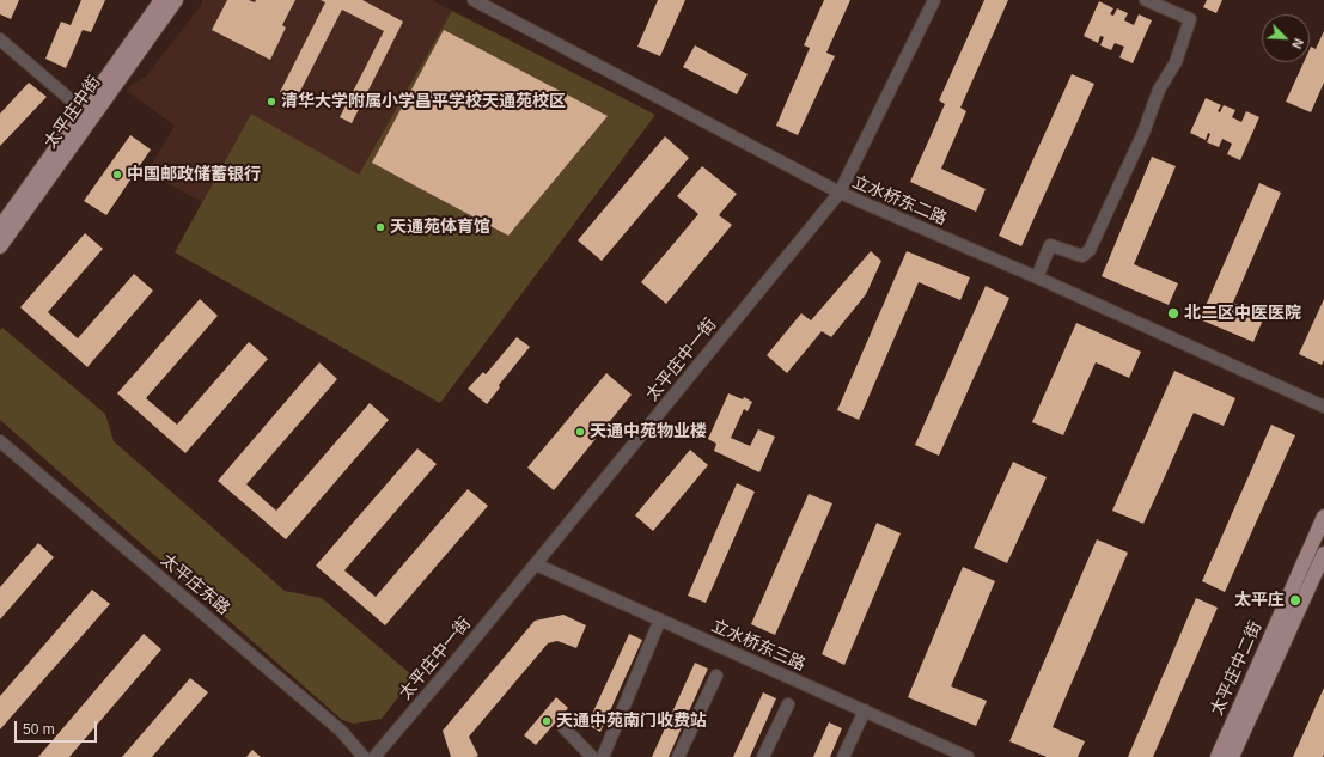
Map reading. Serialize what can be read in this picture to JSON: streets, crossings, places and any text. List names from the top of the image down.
{
  "streets": {
    "main road": ["太平庄中街", "太平庄中二街"],
    "street": [
      "立水桥东二路",
      "太平庄中一街",
      "太平庄东路",
      "立水桥东三路"
    ]
  },
  "crossings": [
    ["立水桥东二路", "太平庄中一街"],
    ["太平庄中一街", "立水桥东三路"]
  ],
  "places": [
    "清华大学附属小学昌平学校天通苑校区",
    "中国邮政储蓄银行",
    "天通苑体育馆",
    "北二区中医医院",
    "天通中苑物业楼",
    "太平庄",
    "天通中苑南门收费站"
  ],
  "scale_bar": "50 m",
  "north": "bottom right"
}
